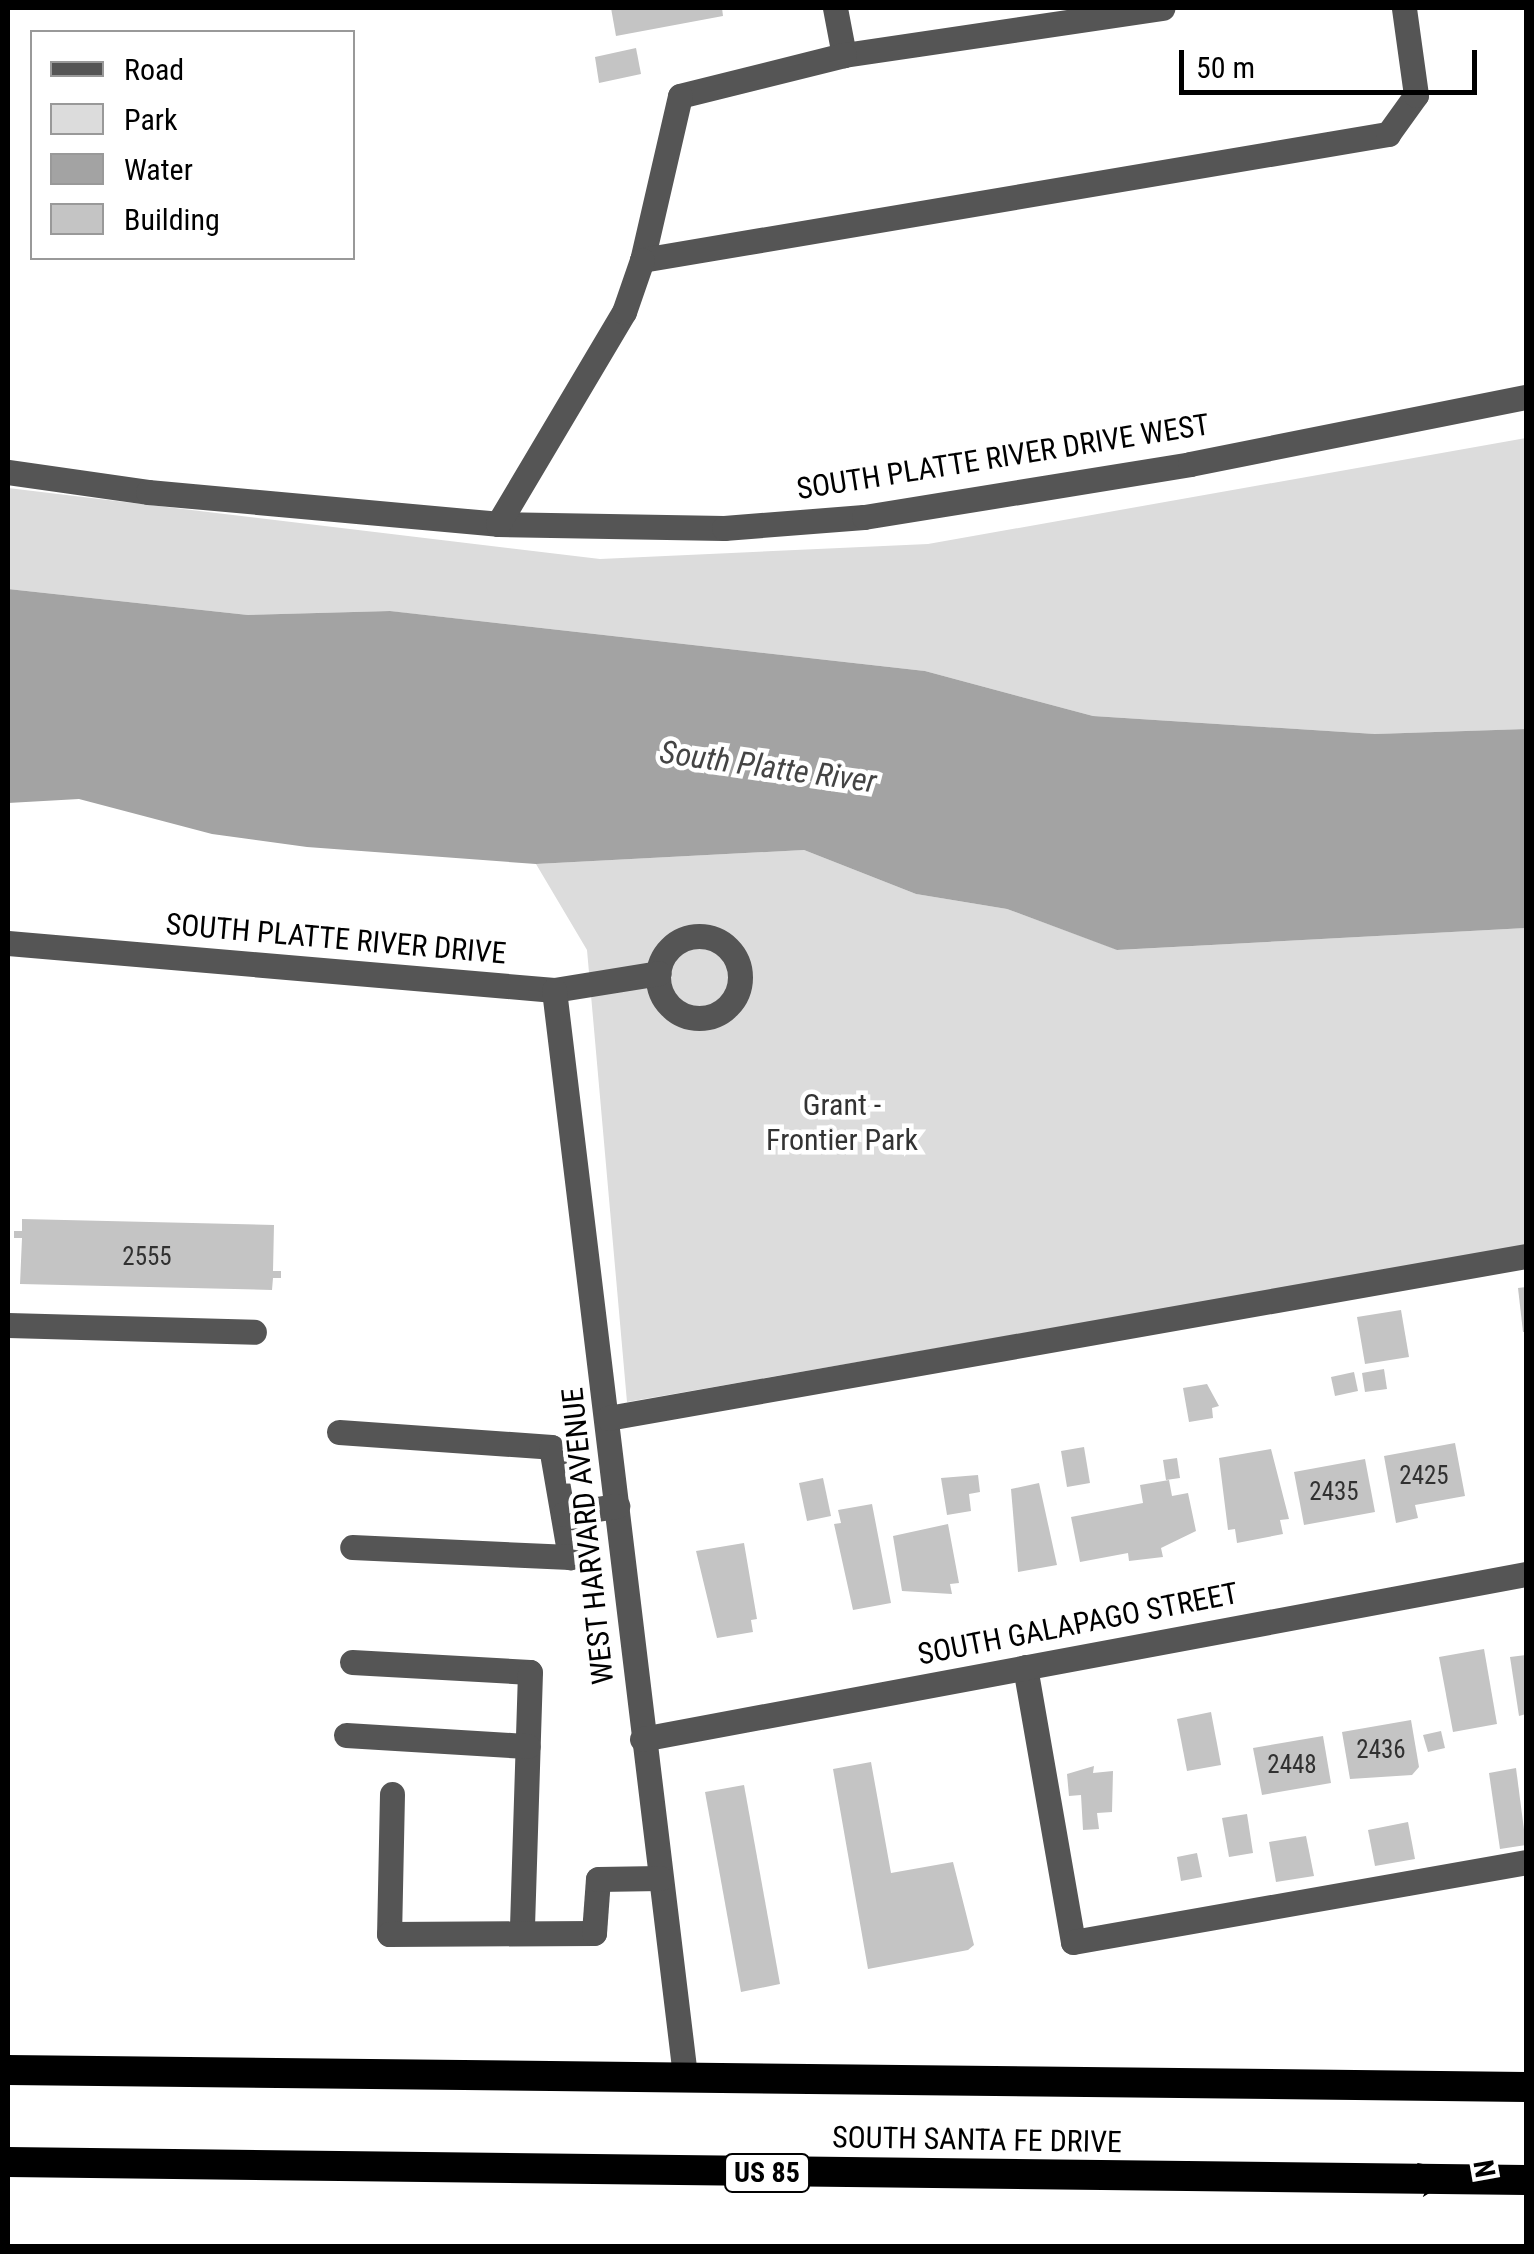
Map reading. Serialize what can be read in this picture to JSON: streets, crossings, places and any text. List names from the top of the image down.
{
  "streets": {
    "highway": ["SOUTH SANTA FE DRIVE", "US 85"],
    "street": [
      "SOUTH PLATTE RIVER DRIVE WEST",
      "SOUTH PLATTE RIVER DRIVE",
      "WEST HARVARD AVENUE",
      "SOUTH GALAPAGO STREET"
    ]
  },
  "crossings": [
    ["SOUTH PLATTE RIVER DRIVE", "WEST HARVARD AVENUE"],
    ["WEST HARVARD AVENUE", "SOUTH GALAPAGO STREET"],
    ["WEST HARVARD AVENUE", "SOUTH SANTA FE DRIVE"]
  ],
  "water": ["South Platte River"],
  "parks": ["Grant - Frontier Park"],
  "house_numbers": [
    "2555",
    "2425",
    "2435",
    "2436",
    "2448"
  ],
  "legend": [
    "Road",
    "Park",
    "Water",
    "Building"
  ],
  "scale_bar": "50 m",
  "north": "right"
}
